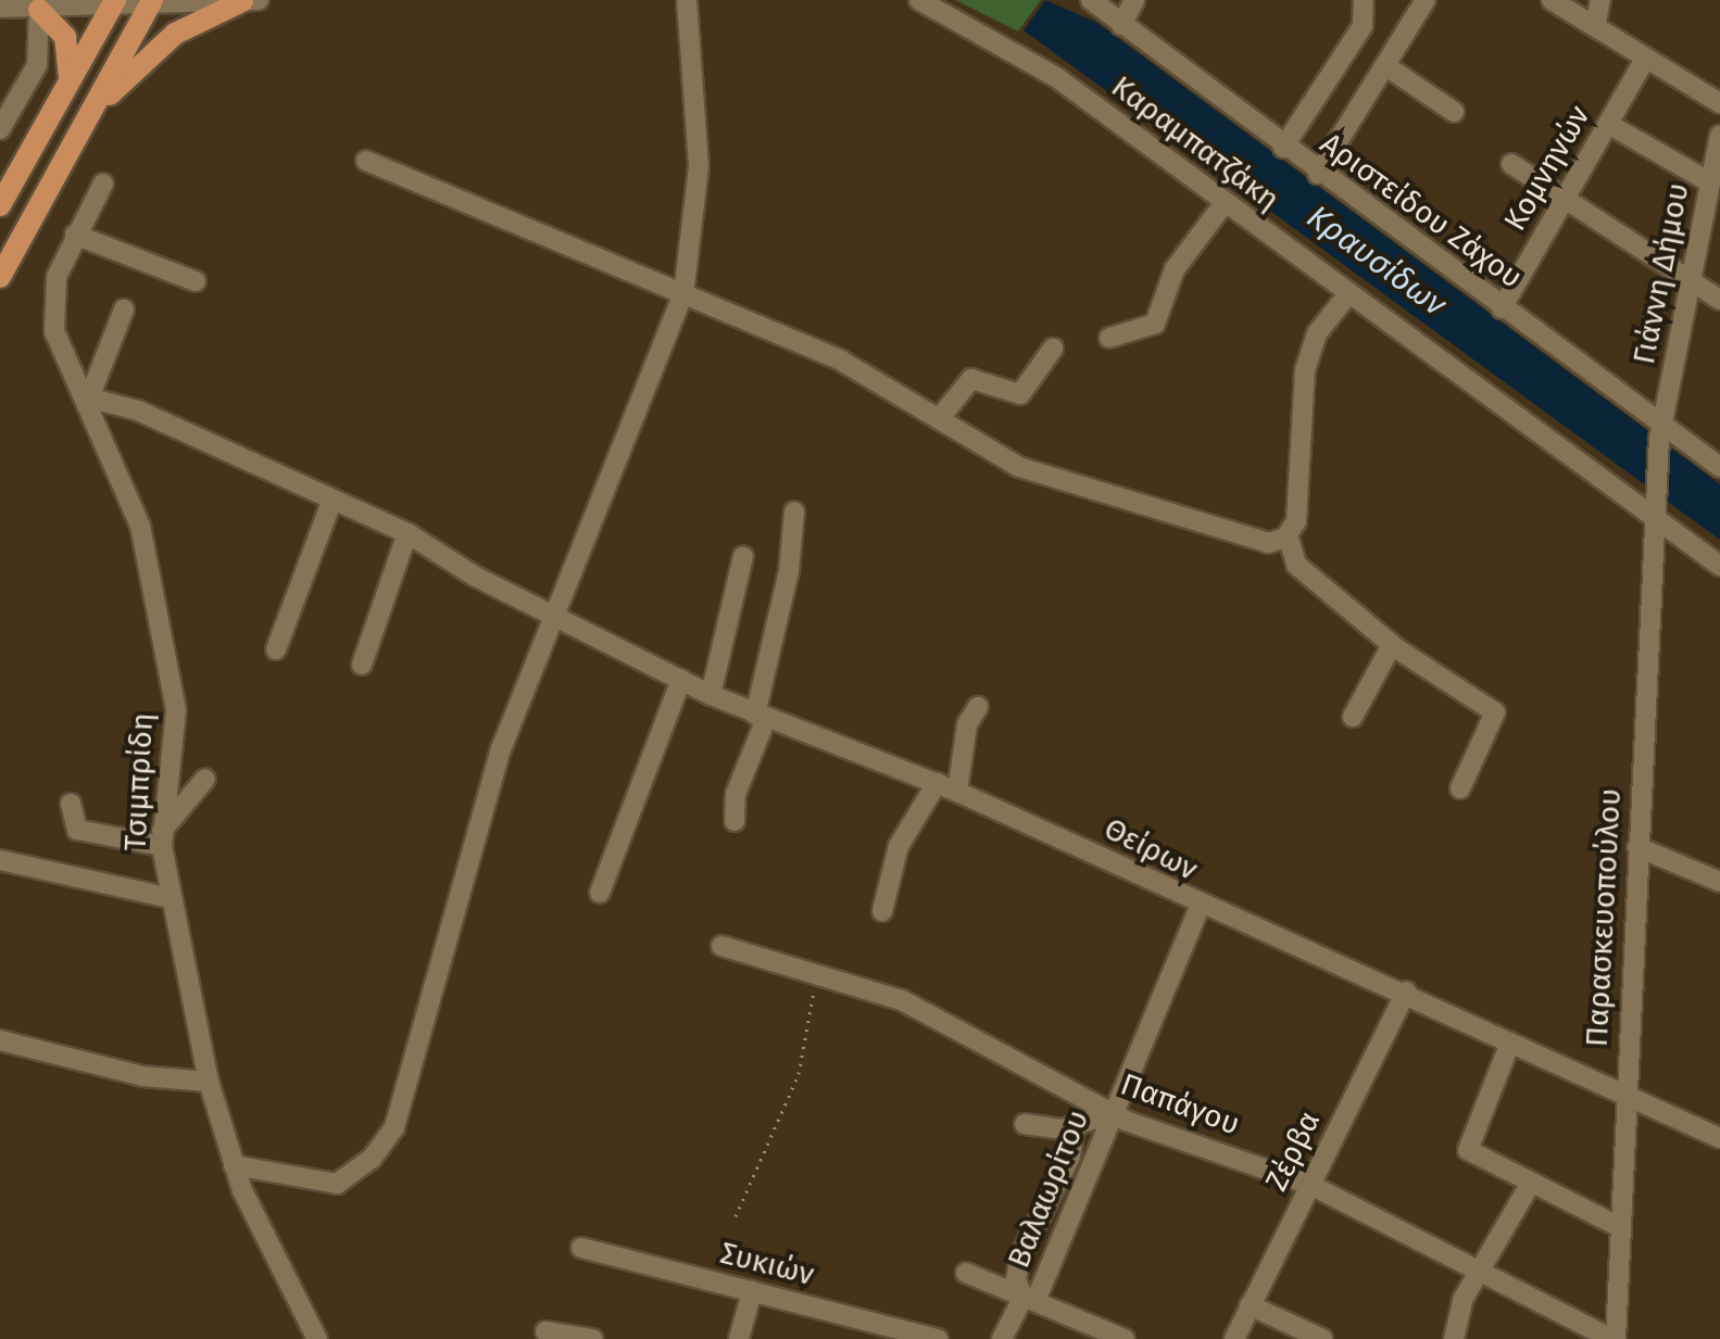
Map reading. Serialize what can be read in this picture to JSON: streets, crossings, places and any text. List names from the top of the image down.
{
  "streets": {
    "street": [
      "Καραμπατζάκη",
      "Κομνηνών",
      "Αριστείδου Ζάχου",
      "Γιάννη Δήμου",
      "Τσιμπρίδη",
      "Θείρων",
      "Παρασκευοπούλου",
      "Παπάγου",
      "Ζέρβα",
      "Βαλαωρίτου",
      "Συκιών"
    ]
  },
  "crossings": [
    ["Καραμπατζάκη", "Γιάννη Δήμου"],
    ["Καραμπατζάκη", "Παρασκευοπούλου"],
    ["Κομνηνών", "Αριστείδου Ζάχου"],
    ["Αριστείδου Ζάχου", "Γιάννη Δήμου"],
    ["Γιάννη Δήμου", "Παρασκευοπούλου"],
    ["Τσιμπρίδη", "Θείρων"],
    ["Θείρων", "Παρασκευοπούλου"],
    ["Θείρων", "Ζέρβα"],
    ["Θείρων", "Βαλαωρίτου"],
    ["Παρασκευοπούλου", "Παπάγου"],
    ["Παπάγου", "Ζέρβα"],
    ["Παπάγου", "Βαλαωρίτου"]
  ],
  "water": ["Κραυσίδων"]
}
